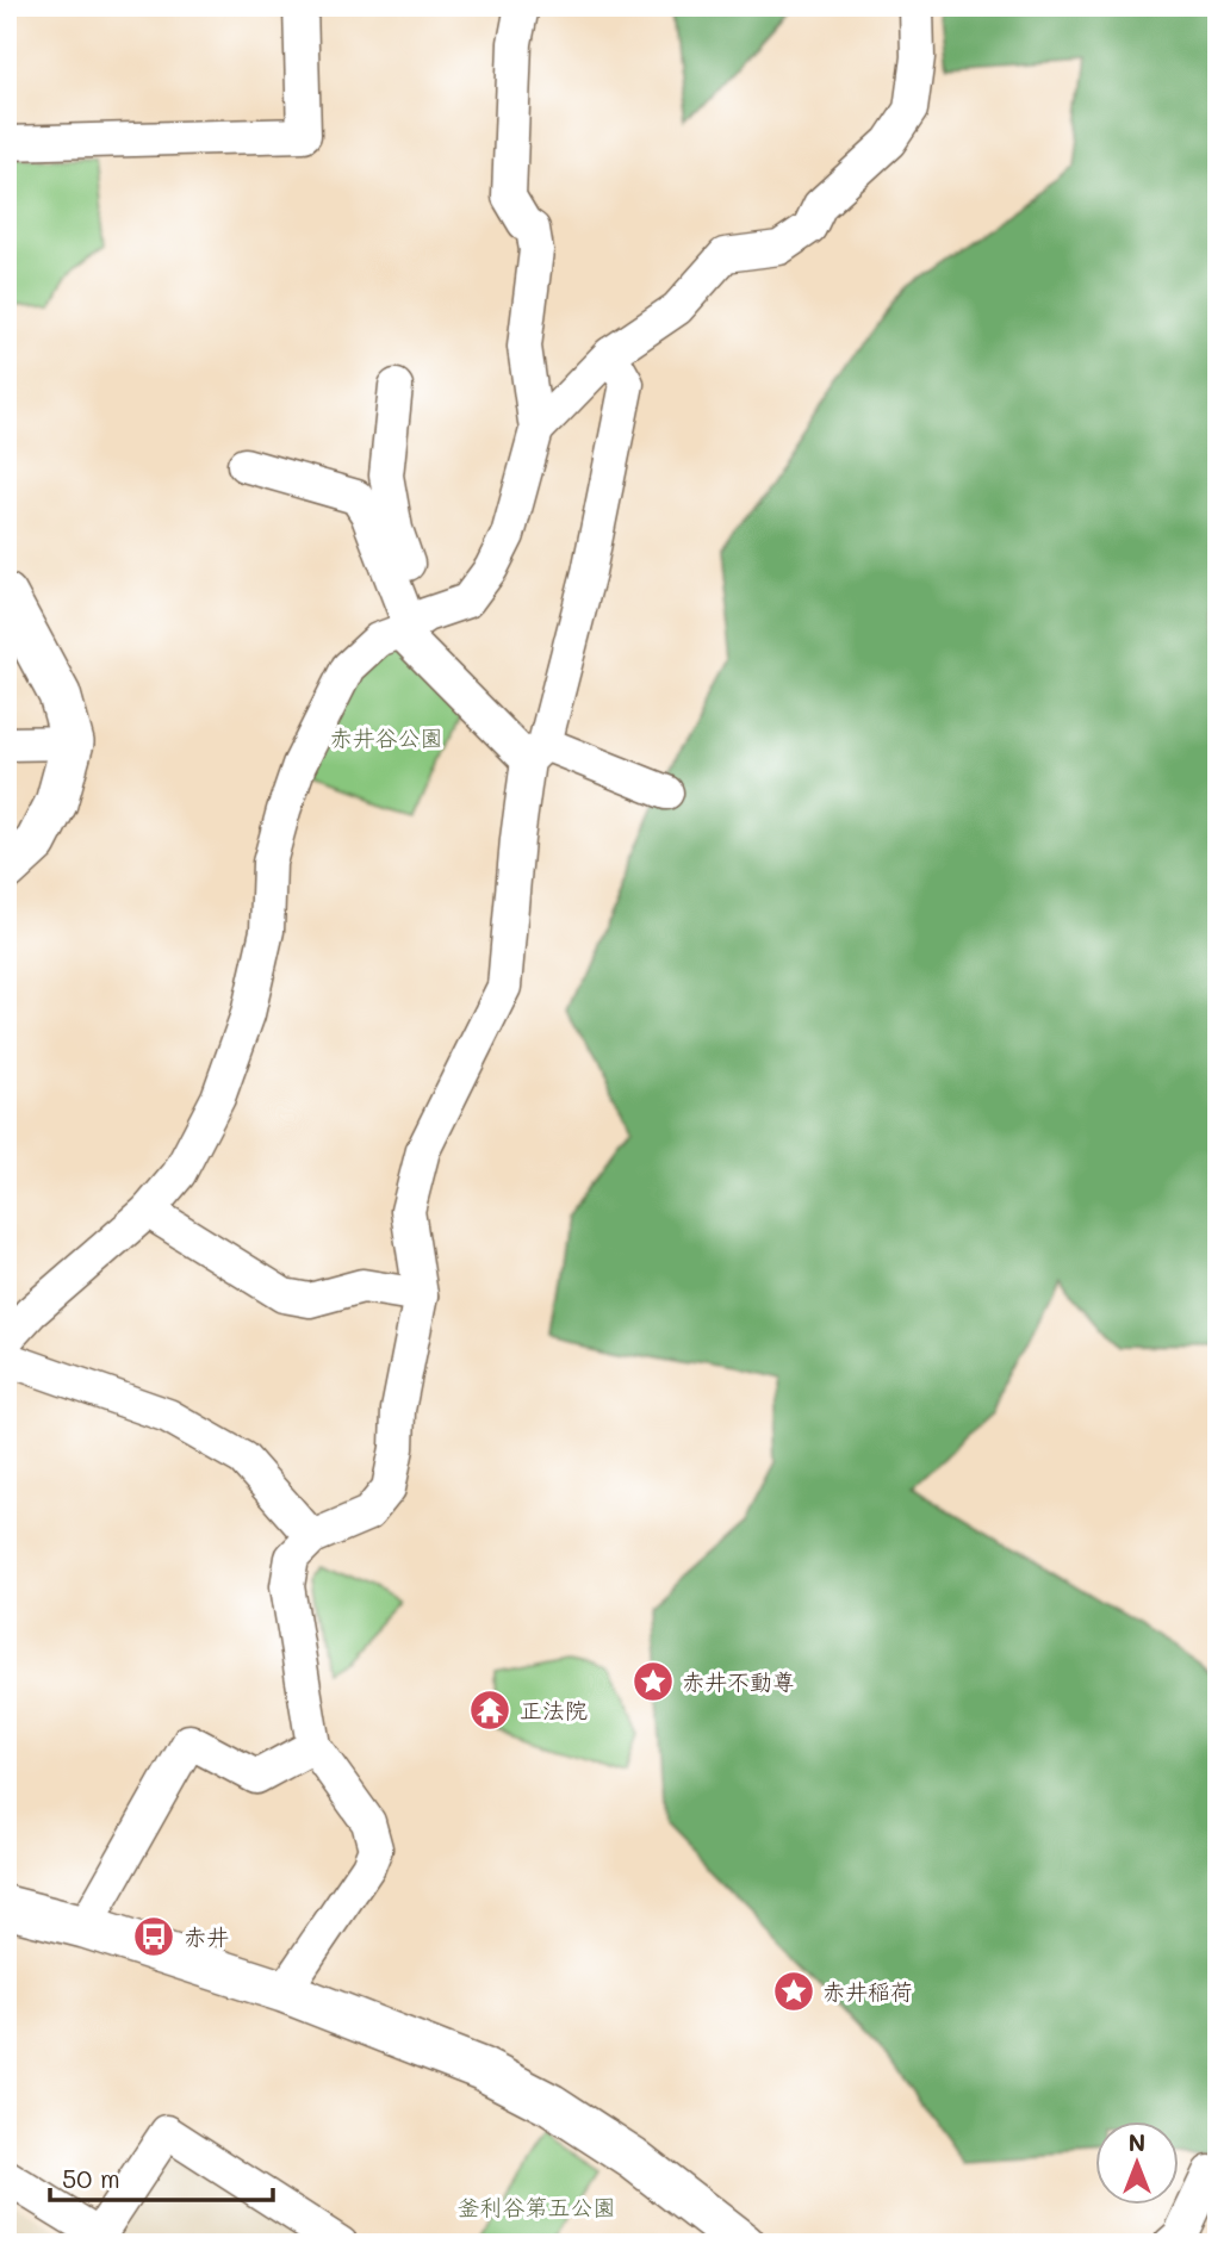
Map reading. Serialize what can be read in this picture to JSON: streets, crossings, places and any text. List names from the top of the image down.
{
  "parks": ["赤井谷公園", "釜利谷第五公園"],
  "places": {
    "place": ["赤井不動尊", "赤井稲荷"],
    "temple": ["正法院"],
    "bus stop": ["赤井"]
  },
  "scale_bar": "50 m",
  "north": "top"
}
